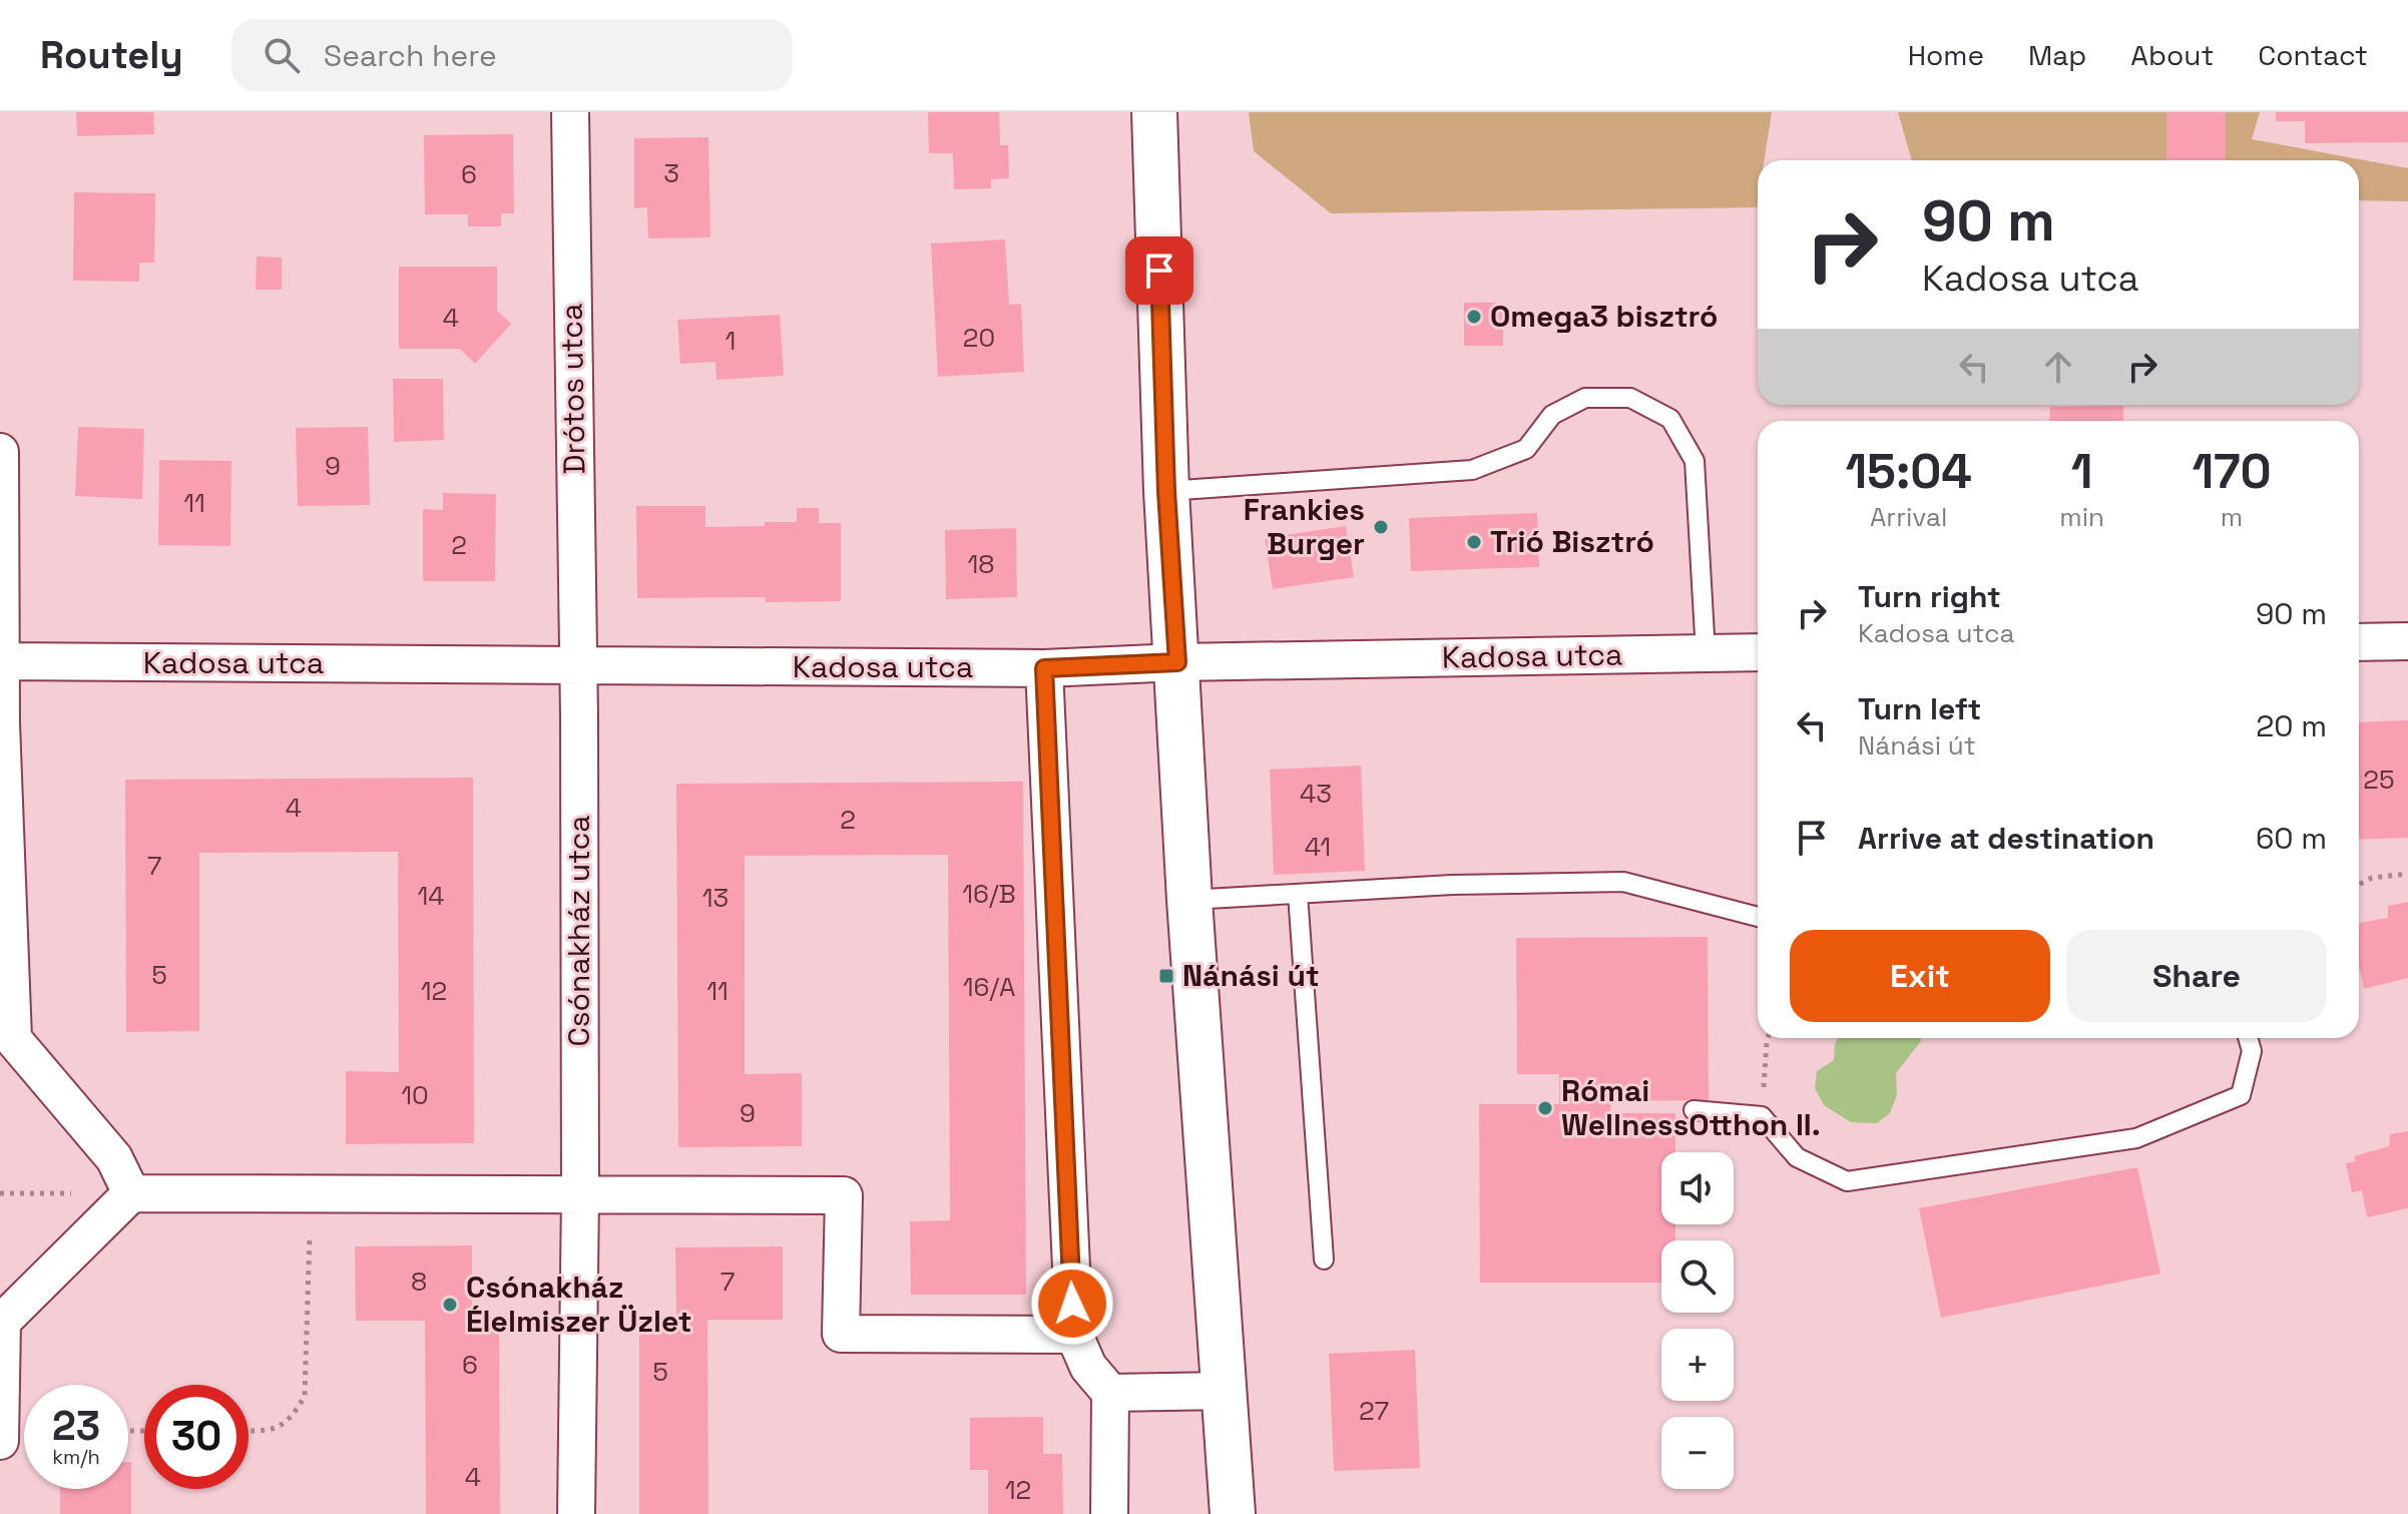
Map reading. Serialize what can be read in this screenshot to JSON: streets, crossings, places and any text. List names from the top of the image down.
{
  "streets": {
    "street": ["Drótos utca", "Kadosa utca", "Csónakház utca"]
  },
  "crossings": [
    ["Drótos utca", "Kadosa utca"],
    ["Drótos utca", "Csónakház utca"],
    ["Kadosa utca", "Csónakház utca"]
  ],
  "places": {
    "other": [
      "Omega3 bisztró",
      "Frankies Burger",
      "Trió Bisztró",
      "Római WellnessOtthon II.",
      "Csónakház Élelmiszer Üzlet"
    ],
    "transit": ["Nánási út"]
  },
  "house_numbers": [
    "3",
    "6",
    "4",
    "20",
    "1",
    "9",
    "11",
    "2",
    "18",
    "25",
    "43",
    "4",
    "2",
    "41",
    "7",
    "16/B",
    "14",
    "13",
    "5",
    "16/A",
    "12",
    "11",
    "10",
    "9",
    "8",
    "7",
    "6",
    "5",
    "27",
    "4",
    "12"
  ],
  "page": {
    "header": "Routely",
    "search": "Search here",
    "nav": [
      "Home",
      "Map",
      "About",
      "Contact"
    ],
    "turn": ["90 m", "Kadosa utca"],
    "eta": [
      "15:04",
      "Arrival",
      "1",
      "min",
      "170",
      "m"
    ],
    "list": [
      {
        "name": "Turn right",
        "note": "Kadosa utca",
        "value": "90 m"
      },
      {
        "name": "Turn left",
        "note": "Nánási út",
        "value": "20 m"
      },
      {
        "name": "Arrive at destination",
        "value": "60 m"
      }
    ],
    "buttons": ["Exit", "Share"],
    "map_buttons": ["+", "−"],
    "speed": "23 km/h",
    "limit": "30"
  }
}
